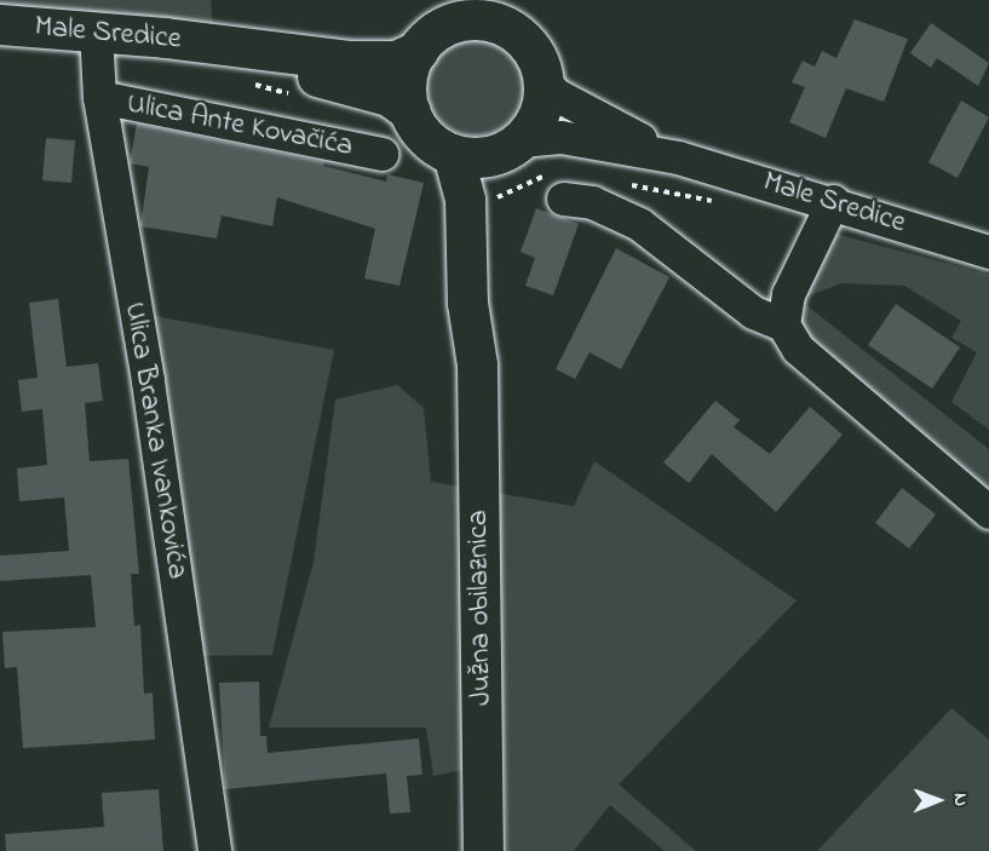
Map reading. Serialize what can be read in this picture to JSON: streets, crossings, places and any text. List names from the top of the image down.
{
  "streets": {
    "main road": ["Male Sredice", "Južna obilaznica"],
    "street": ["Ulica Ante Kovačića", "Ulica Branka Ivankovića"]
  },
  "crossings": [
    ["Male Sredice", "Ulica Branka Ivankovića"],
    ["Male Sredice", "Južna obilaznica"],
    ["Ulica Ante Kovačića", "Ulica Branka Ivankovića"]
  ],
  "north": "right"
}
